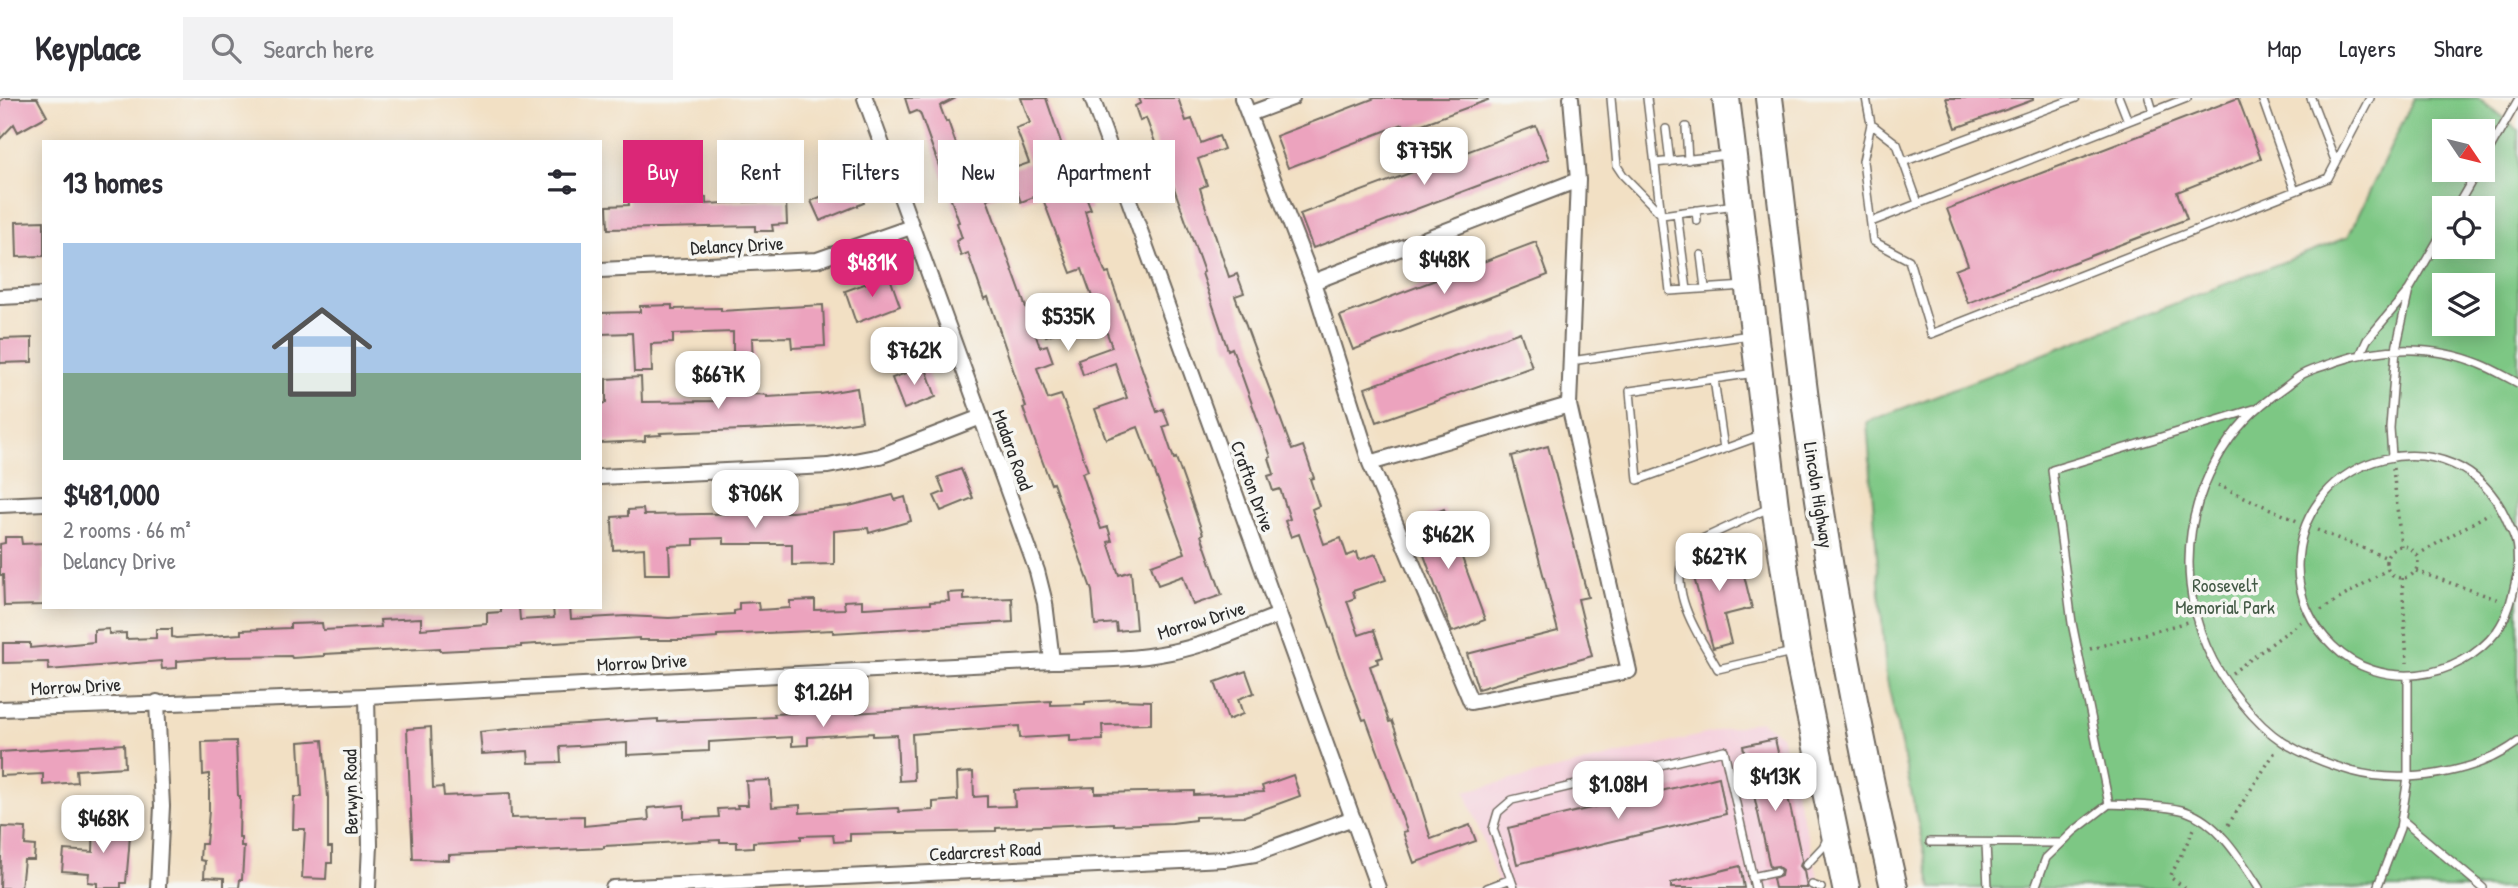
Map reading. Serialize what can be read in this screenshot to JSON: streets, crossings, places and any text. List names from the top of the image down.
{
  "streets": {
    "highway": ["Lincoln Highway"],
    "street": [
      "Delancy Drive",
      "Madara Road",
      "Crafton Drive",
      "Morrow Drive",
      "Berwyn Road",
      "Cedarcrest Road"
    ]
  },
  "crossings": [
    ["Delancy Drive", "Madara Road"],
    ["Madara Road", "Morrow Drive"],
    ["Crafton Drive", "Morrow Drive"],
    ["Crafton Drive", "Cedarcrest Road"],
    ["Morrow Drive", "Berwyn Road"]
  ],
  "parks": ["Roosevelt Memorial Park"],
  "north": "bottom right",
  "page": {
    "header": "Keyplace",
    "search": "Search here",
    "nav": ["Map", "Layers", "Share"],
    "price": [
      "$775K",
      "$448K",
      "$481K",
      "$535K",
      "$762K",
      "$667K",
      "$706K",
      "$462K",
      "$627K",
      "$1.26M",
      "$413K",
      "$1.08M",
      "$468K"
    ],
    "chip": [
      "Buy",
      "Rent",
      "Filters",
      "New",
      "Apartment"
    ],
    "heading": "13 homes",
    "list": [
      {
        "name": "$481,000",
        "note": "2 rooms · 66 m² · Delancy Drive"
      }
    ]
  }
}
